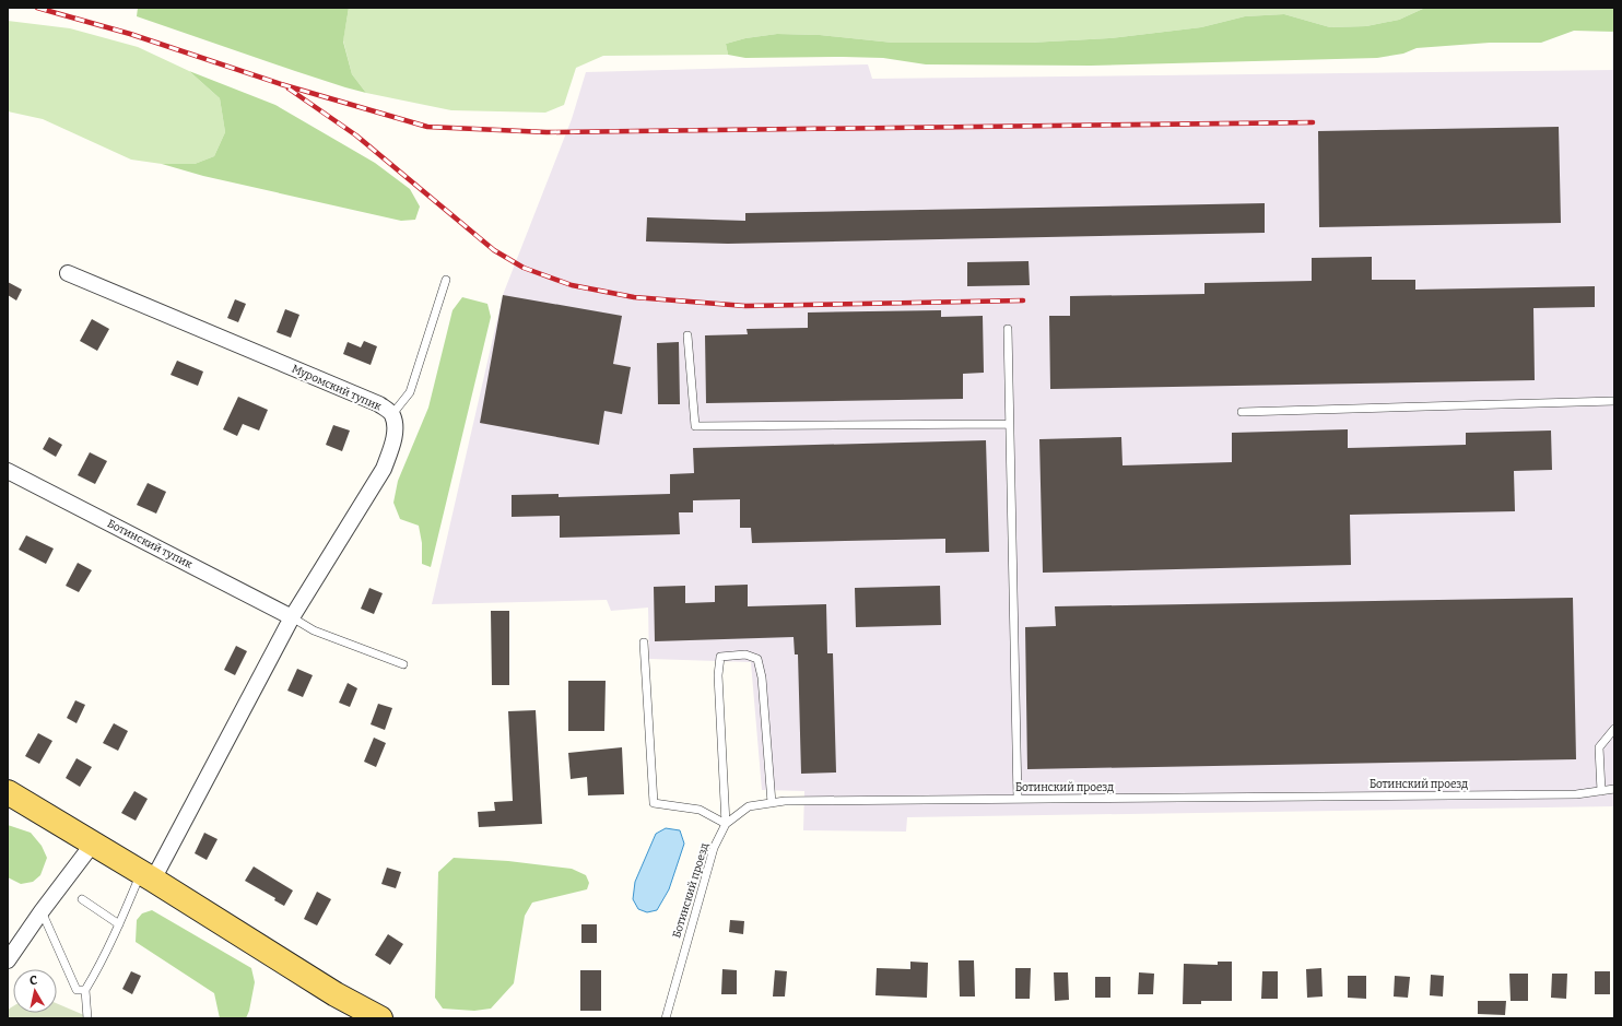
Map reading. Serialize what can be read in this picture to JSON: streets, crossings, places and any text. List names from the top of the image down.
{
  "streets": {
    "street": ["Муромский тупик", "Ботинский тупик"],
    "lane": ["Ботинский проезд"]
  },
  "crossings": [
    ["Муромский тупик", "Ботинский тупик"]
  ],
  "north": "top"
}
